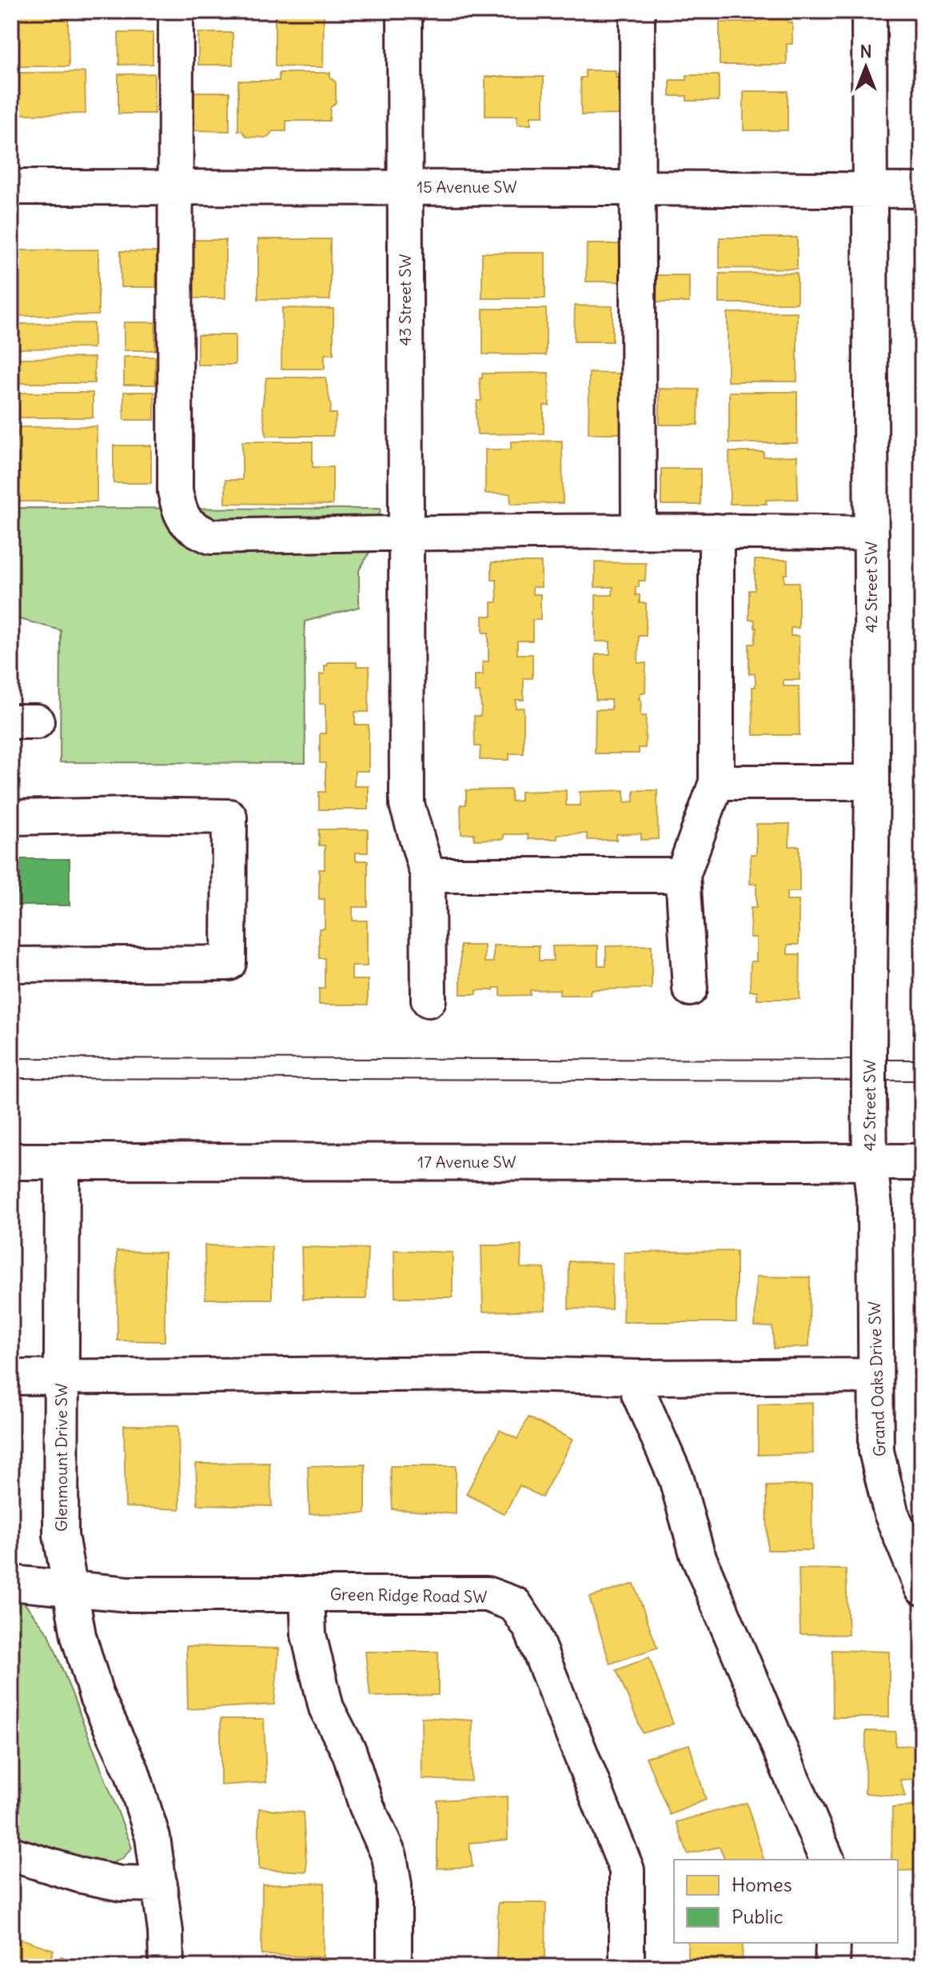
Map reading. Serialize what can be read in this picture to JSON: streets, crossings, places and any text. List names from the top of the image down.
{
  "streets": {
    "main road": ["17 Avenue SW"],
    "street": [
      "15 Avenue SW",
      "43 Street SW",
      "42 Street SW",
      "Grand Oaks Drive SW",
      "Glenmount Drive SW",
      "Green Ridge Road SW"
    ]
  },
  "crossings": [
    ["15 Avenue SW", "43 Street SW"],
    ["15 Avenue SW", "42 Street SW"],
    ["42 Street SW", "17 Avenue SW"],
    ["42 Street SW", "Grand Oaks Drive SW"],
    ["17 Avenue SW", "Grand Oaks Drive SW"],
    ["17 Avenue SW", "Glenmount Drive SW"],
    ["Glenmount Drive SW", "Green Ridge Road SW"]
  ],
  "legend": ["Homes", "Public"],
  "north": "top"
}
